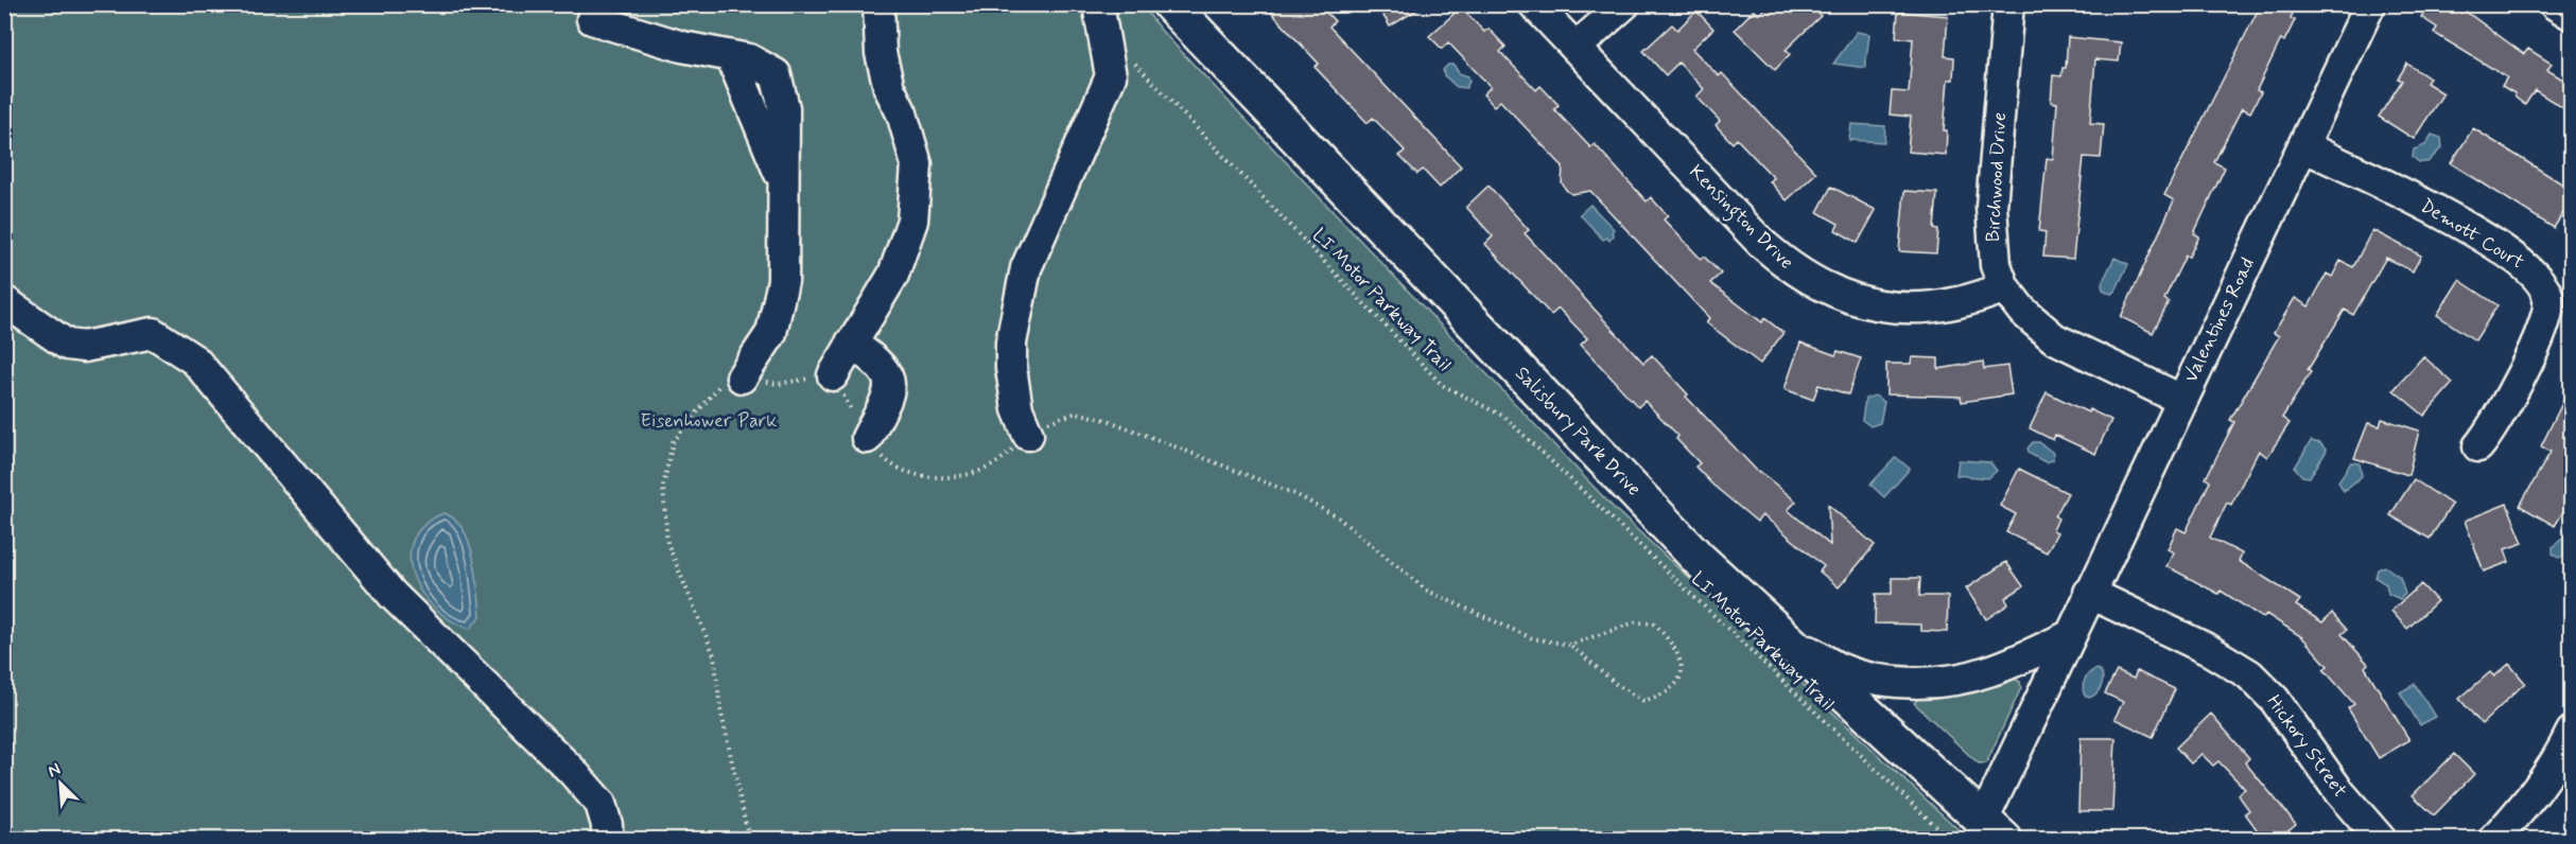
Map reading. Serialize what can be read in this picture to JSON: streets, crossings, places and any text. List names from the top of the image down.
{
  "streets": {
    "main road": ["Salisbury Park Drive"],
    "street": [
      "Birchwood Drive",
      "Kensington Drive",
      "Demott Court",
      "Valentines Road",
      "Hickory Street"
    ],
    "path": ["LI Motor Parkway Trail"]
  },
  "crossings": [
    ["Birchwood Drive", "Kensington Drive"],
    ["Birchwood Drive", "Valentines Road"],
    ["Demott Court", "Valentines Road"],
    ["Valentines Road", "Salisbury Park Drive"],
    ["Valentines Road", "Hickory Street"]
  ],
  "parks": ["Eisenhower Park"],
  "north": "top left"
}
